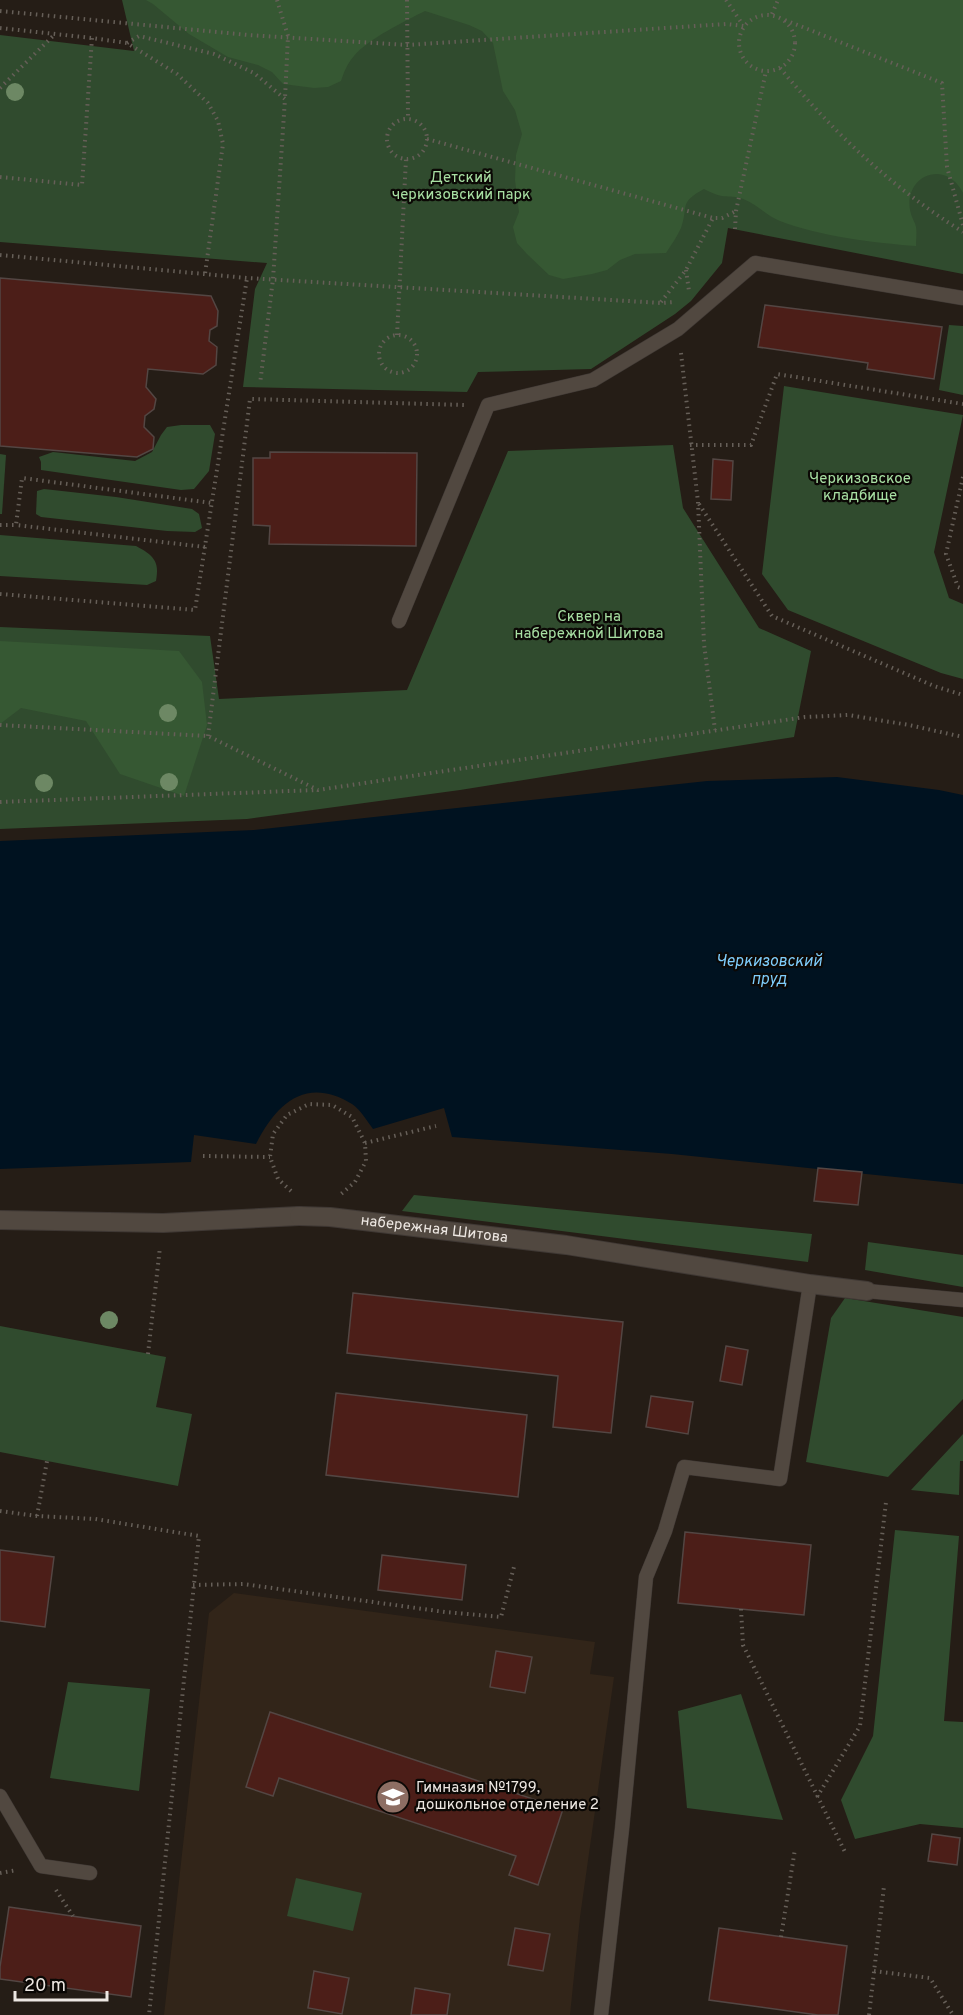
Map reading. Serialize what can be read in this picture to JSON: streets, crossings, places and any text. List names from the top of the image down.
{
  "streets": {
    "street": ["набережная Шитова"]
  },
  "water": ["Черкизовский пруд"],
  "parks": ["Детский черкизовский парк", "Черкизовское кладбище", "Сквер на набережной Шитова"],
  "places": {
    "school or university": ["Гимназия №1799, дошкольное отделение 2"]
  },
  "scale_bar": "20 m"
}
